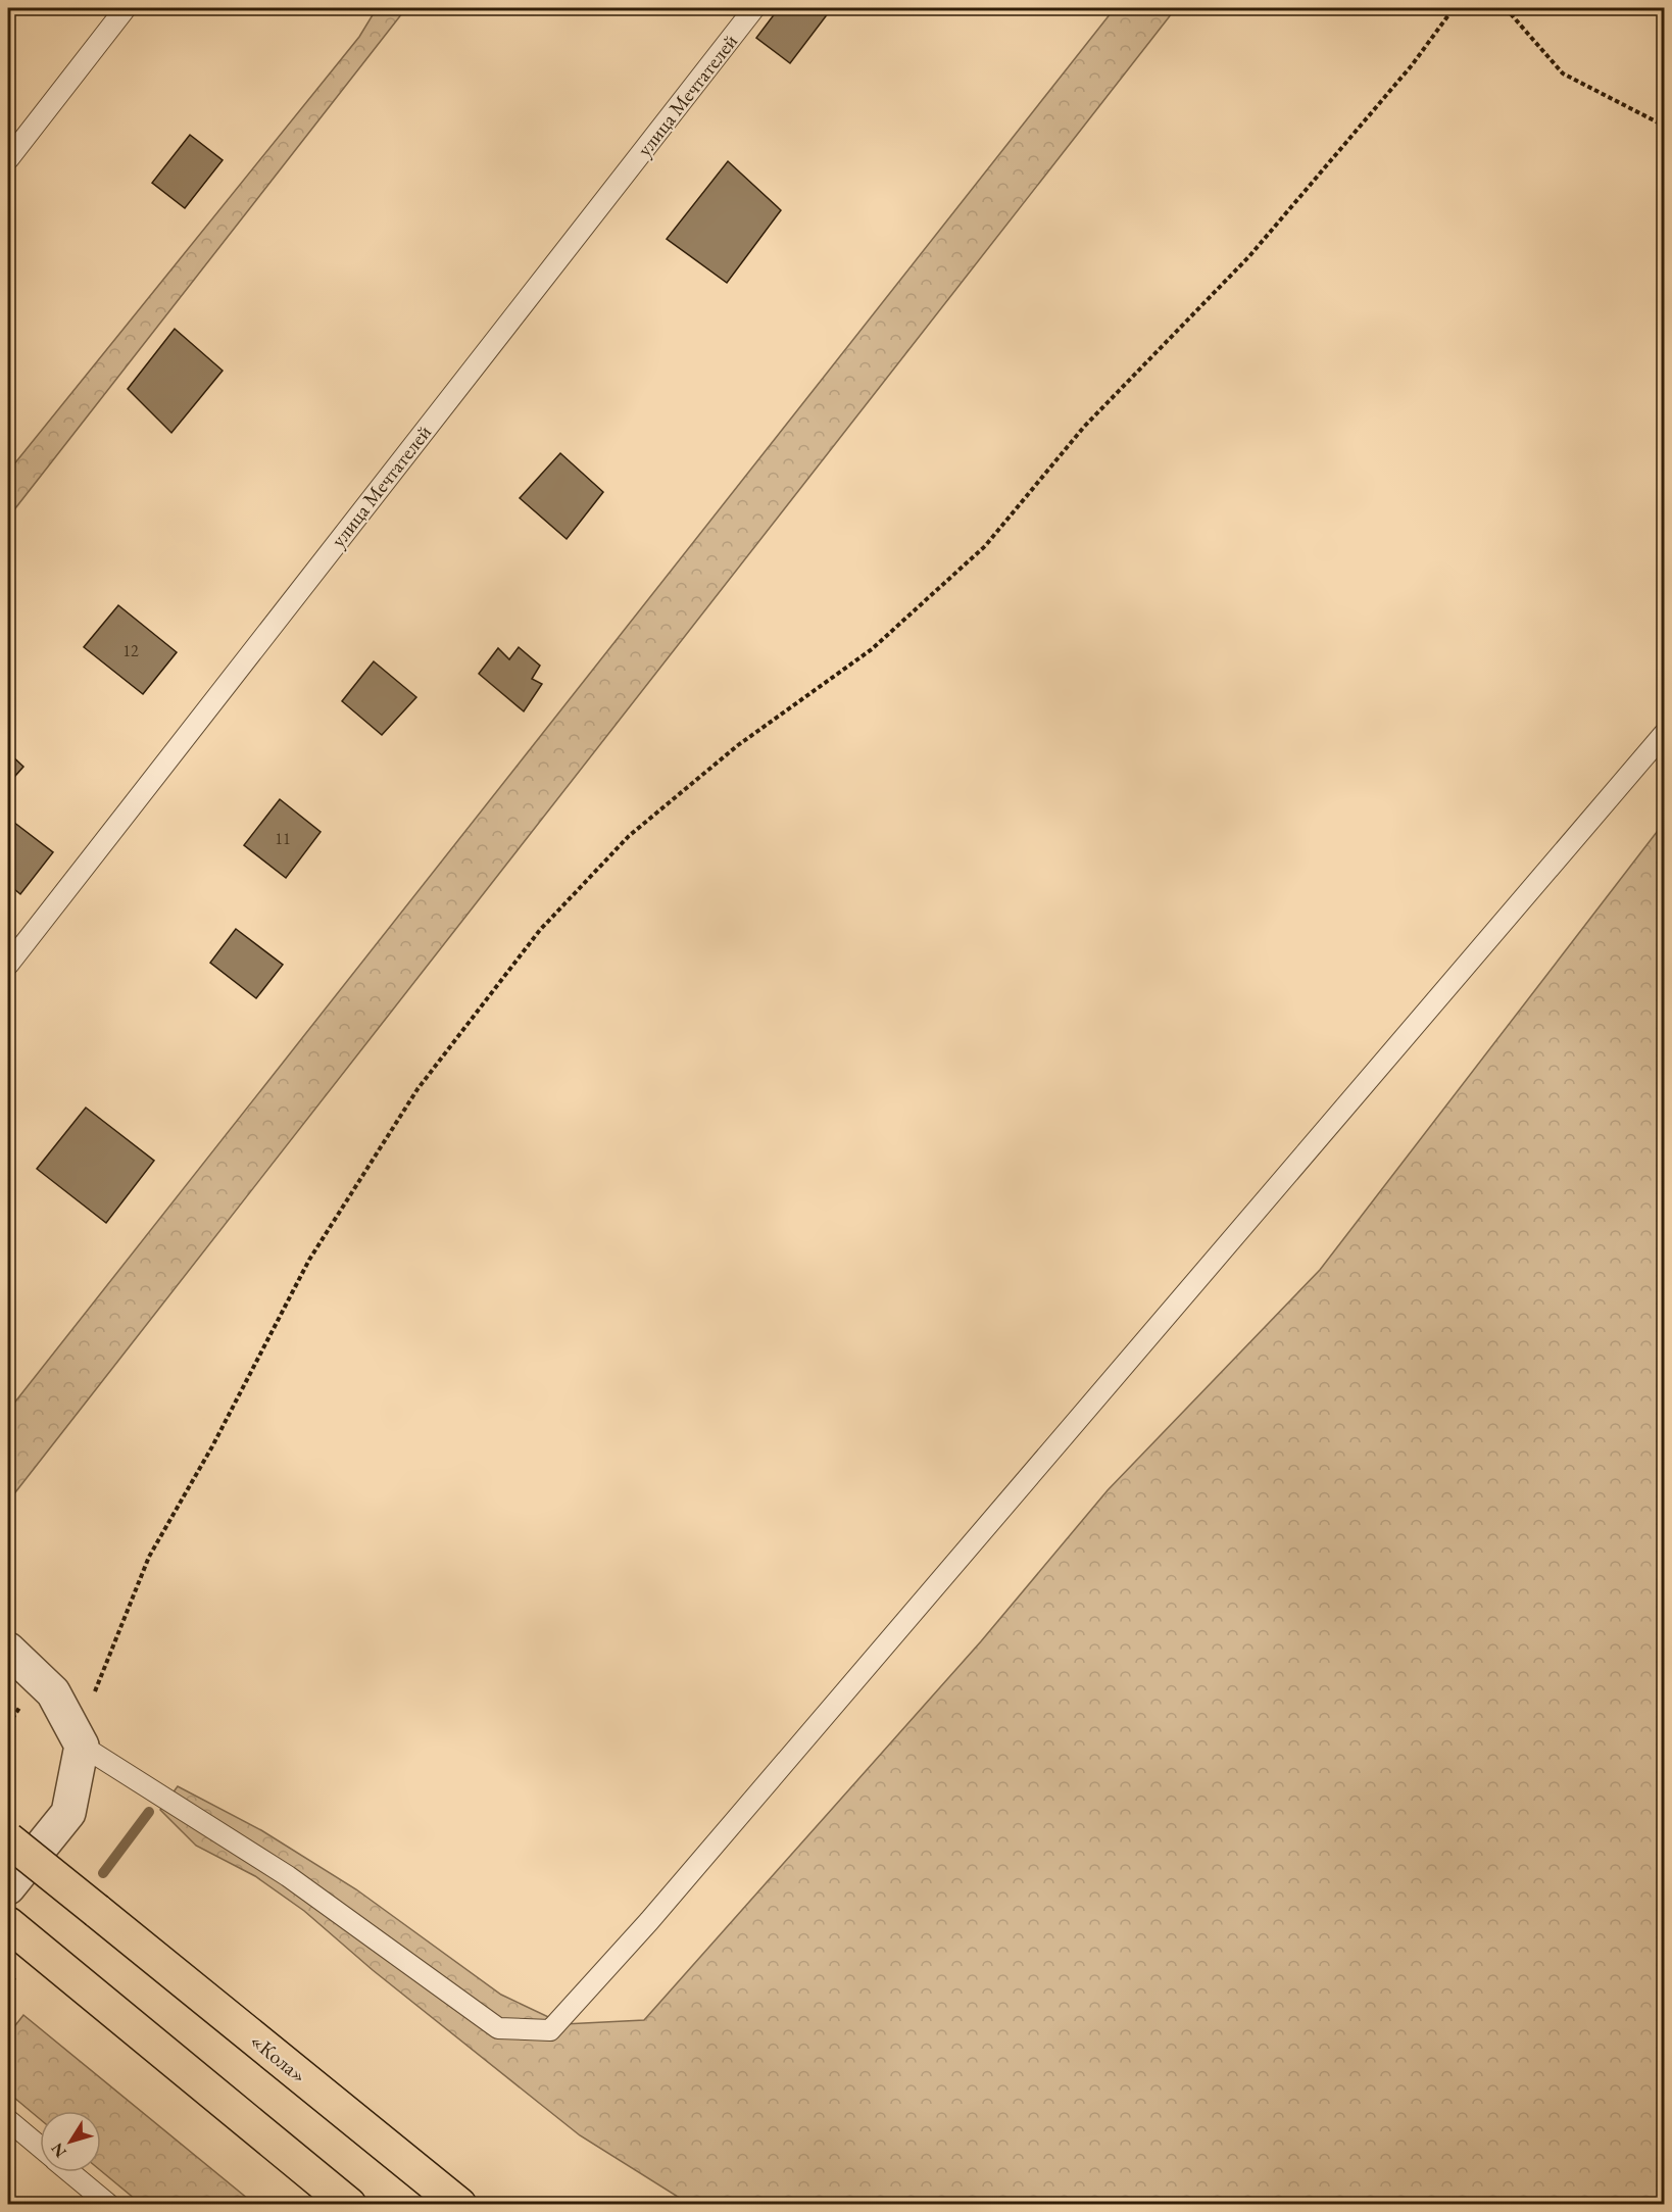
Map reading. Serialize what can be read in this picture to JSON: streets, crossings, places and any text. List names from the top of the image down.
{
  "streets": {
    "highway": ["«Кола»"],
    "lane": ["улица Мечтателей"]
  },
  "house_numbers": ["12", "11"],
  "north": "bottom left"
}
